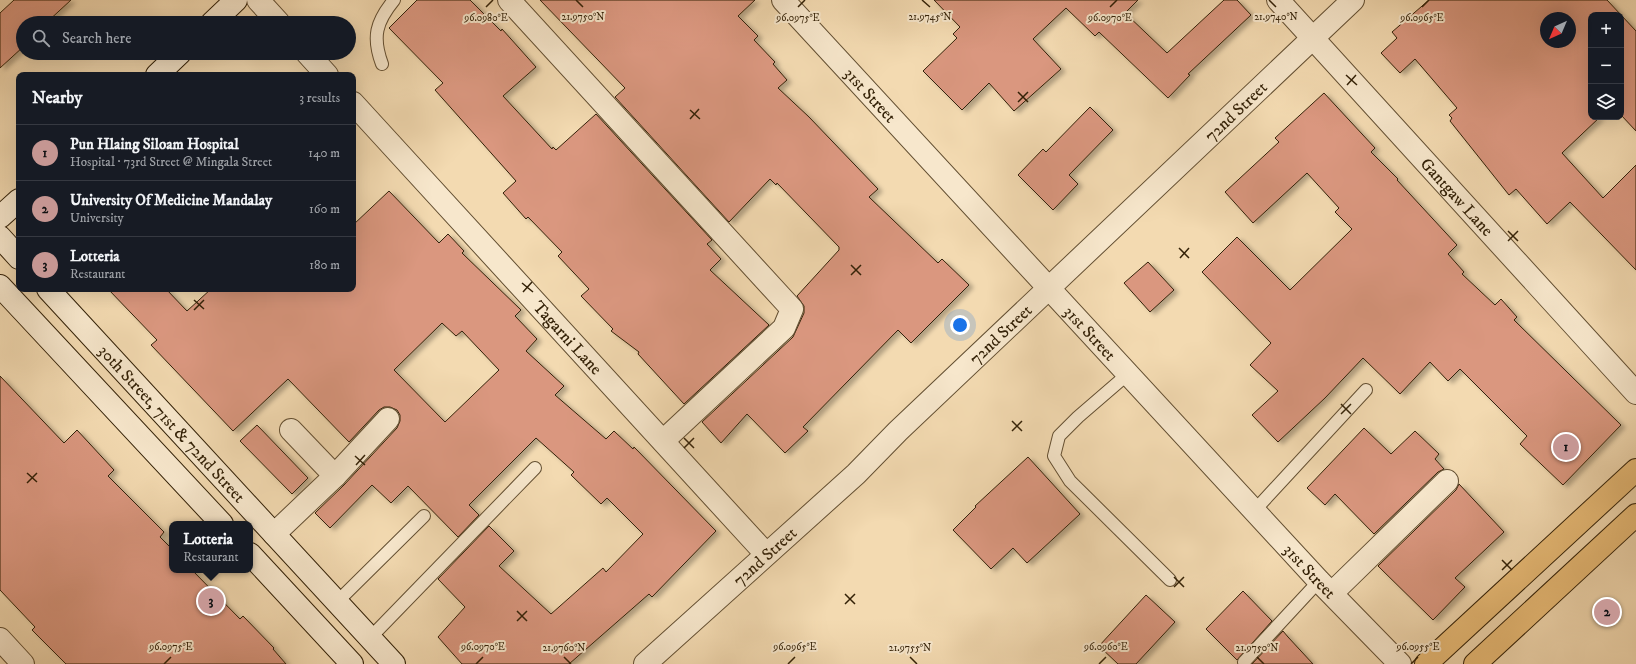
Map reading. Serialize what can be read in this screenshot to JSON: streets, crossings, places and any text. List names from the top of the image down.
{
  "streets": {
    "street": [
      "31st Street",
      "72nd Street",
      "Gantgaw Lane",
      "Tagarni Lane",
      "30th Street, 71st & 72nd Street"
    ]
  },
  "crossings": [
    ["31st Street", "72nd Street"],
    ["72nd Street", "Gantgaw Lane"],
    ["72nd Street", "Tagarni Lane"]
  ],
  "north": "bottom left",
  "page": {
    "map_buttons": ["+", "−"],
    "search": "Search here",
    "heading": ["Nearby", "3 results"],
    "list": [
      {
        "mark": "1",
        "name": "Pun Hlaing Siloam Hospital",
        "note": "Hospital · 73rd Street @ Mingala Street",
        "value": "140 m"
      },
      {
        "mark": "2",
        "name": "University Of Medicine Mandalay",
        "note": "University",
        "value": "160 m"
      },
      {
        "mark": "3",
        "name": "Lotteria",
        "note": "Restaurant",
        "value": "180 m"
      }
    ],
    "pins": ["1", "3", "2"],
    "popup": ["Lotteria", "Restaurant"]
  },
  "coordinates": [
    "21.9750°N",
    "21.9745°N",
    "21.9740°N",
    "96.0975°E",
    "96.0970°E",
    "96.0965°E",
    "96.0980°E",
    "96.0960°E",
    "96.0955°E",
    "21.9760°N",
    "21.9755°N"
  ]
}
